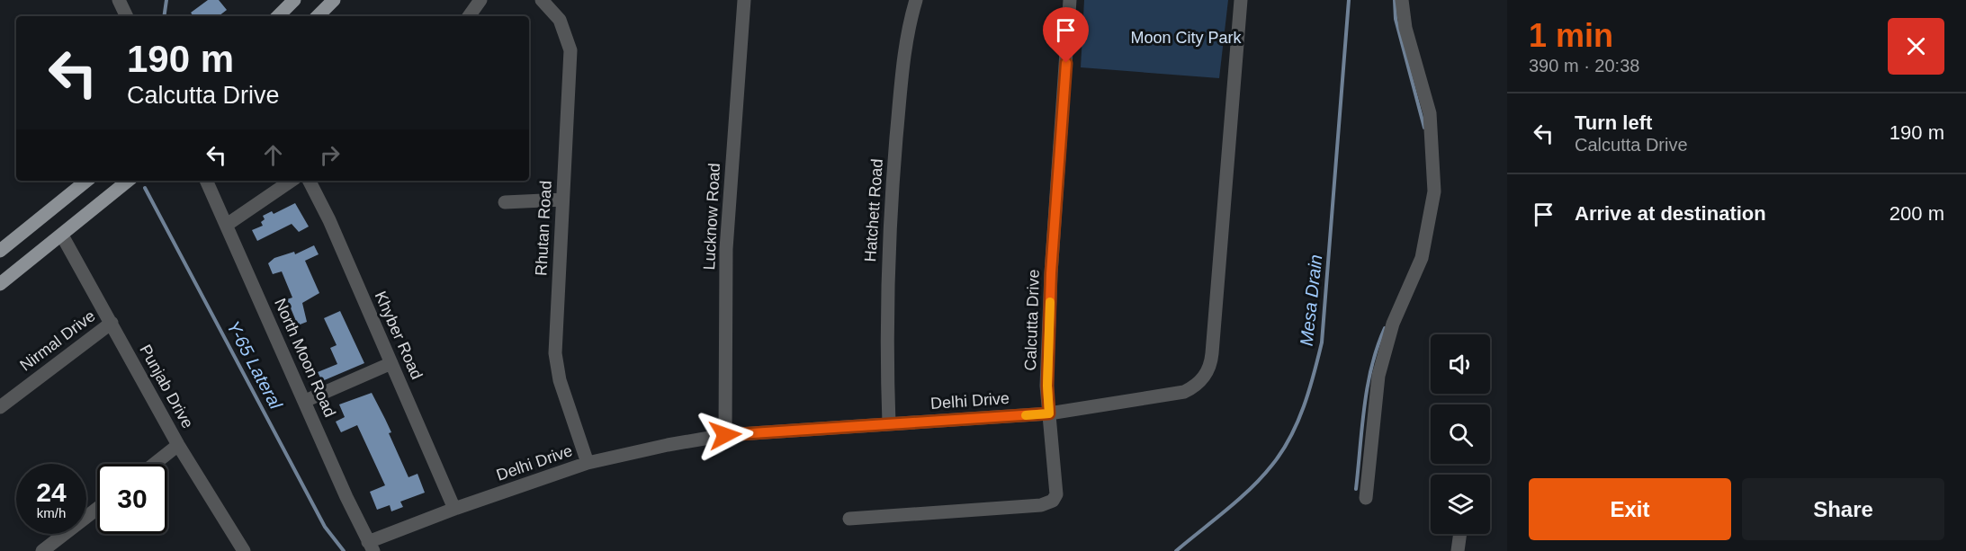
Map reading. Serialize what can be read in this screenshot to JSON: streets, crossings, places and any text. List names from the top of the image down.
{
  "streets": {
    "street": [
      "Hatchett Road",
      "Lucknow Road",
      "Rhutan Road",
      "Calcutta Drive",
      "Khyber Road",
      "Nirmal Drive",
      "North Moon Road",
      "Punjab Drive",
      "Delhi Drive"
    ]
  },
  "crossings": [
    ["Hatchett Road", "Delhi Drive"],
    ["Lucknow Road", "Delhi Drive"],
    ["Rhutan Road", "Delhi Drive"],
    ["Calcutta Drive", "Delhi Drive"],
    ["Khyber Road", "Delhi Drive"],
    ["Nirmal Drive", "Punjab Drive"],
    ["North Moon Road", "Delhi Drive"]
  ],
  "water": ["Mesa Drain", "Y-65 Lateral"],
  "parks": ["Moon City Park"],
  "page": {
    "heading": ["1 min", "390 m · 20:38"],
    "turn": ["190 m", "Calcutta Drive"],
    "list": [
      {
        "name": "Turn left",
        "note": "Calcutta Drive",
        "value": "190 m"
      },
      {
        "name": "Arrive at destination",
        "value": "200 m"
      }
    ],
    "speed": "24 km/h",
    "limit": "30",
    "buttons": ["Exit", "Share"]
  }
}
